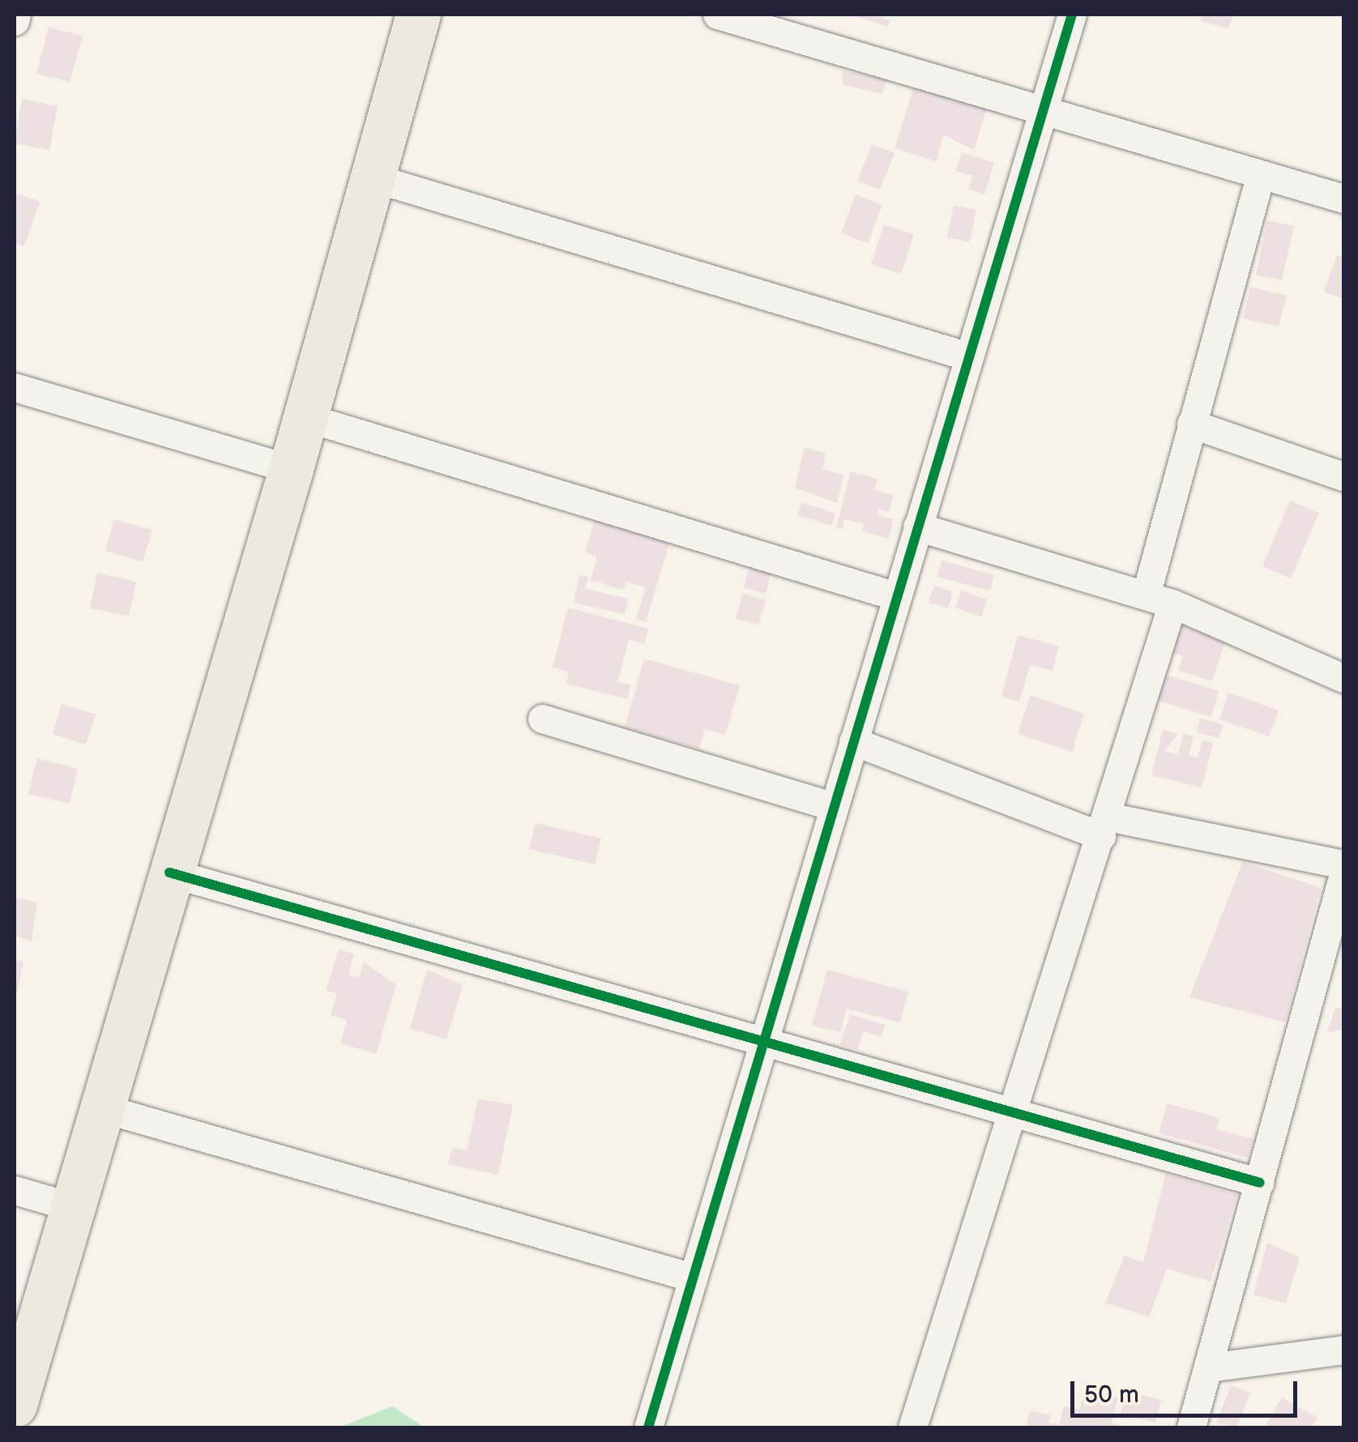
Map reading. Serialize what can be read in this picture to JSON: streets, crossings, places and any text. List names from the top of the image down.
{
  "scale_bar": "50 m"
}
